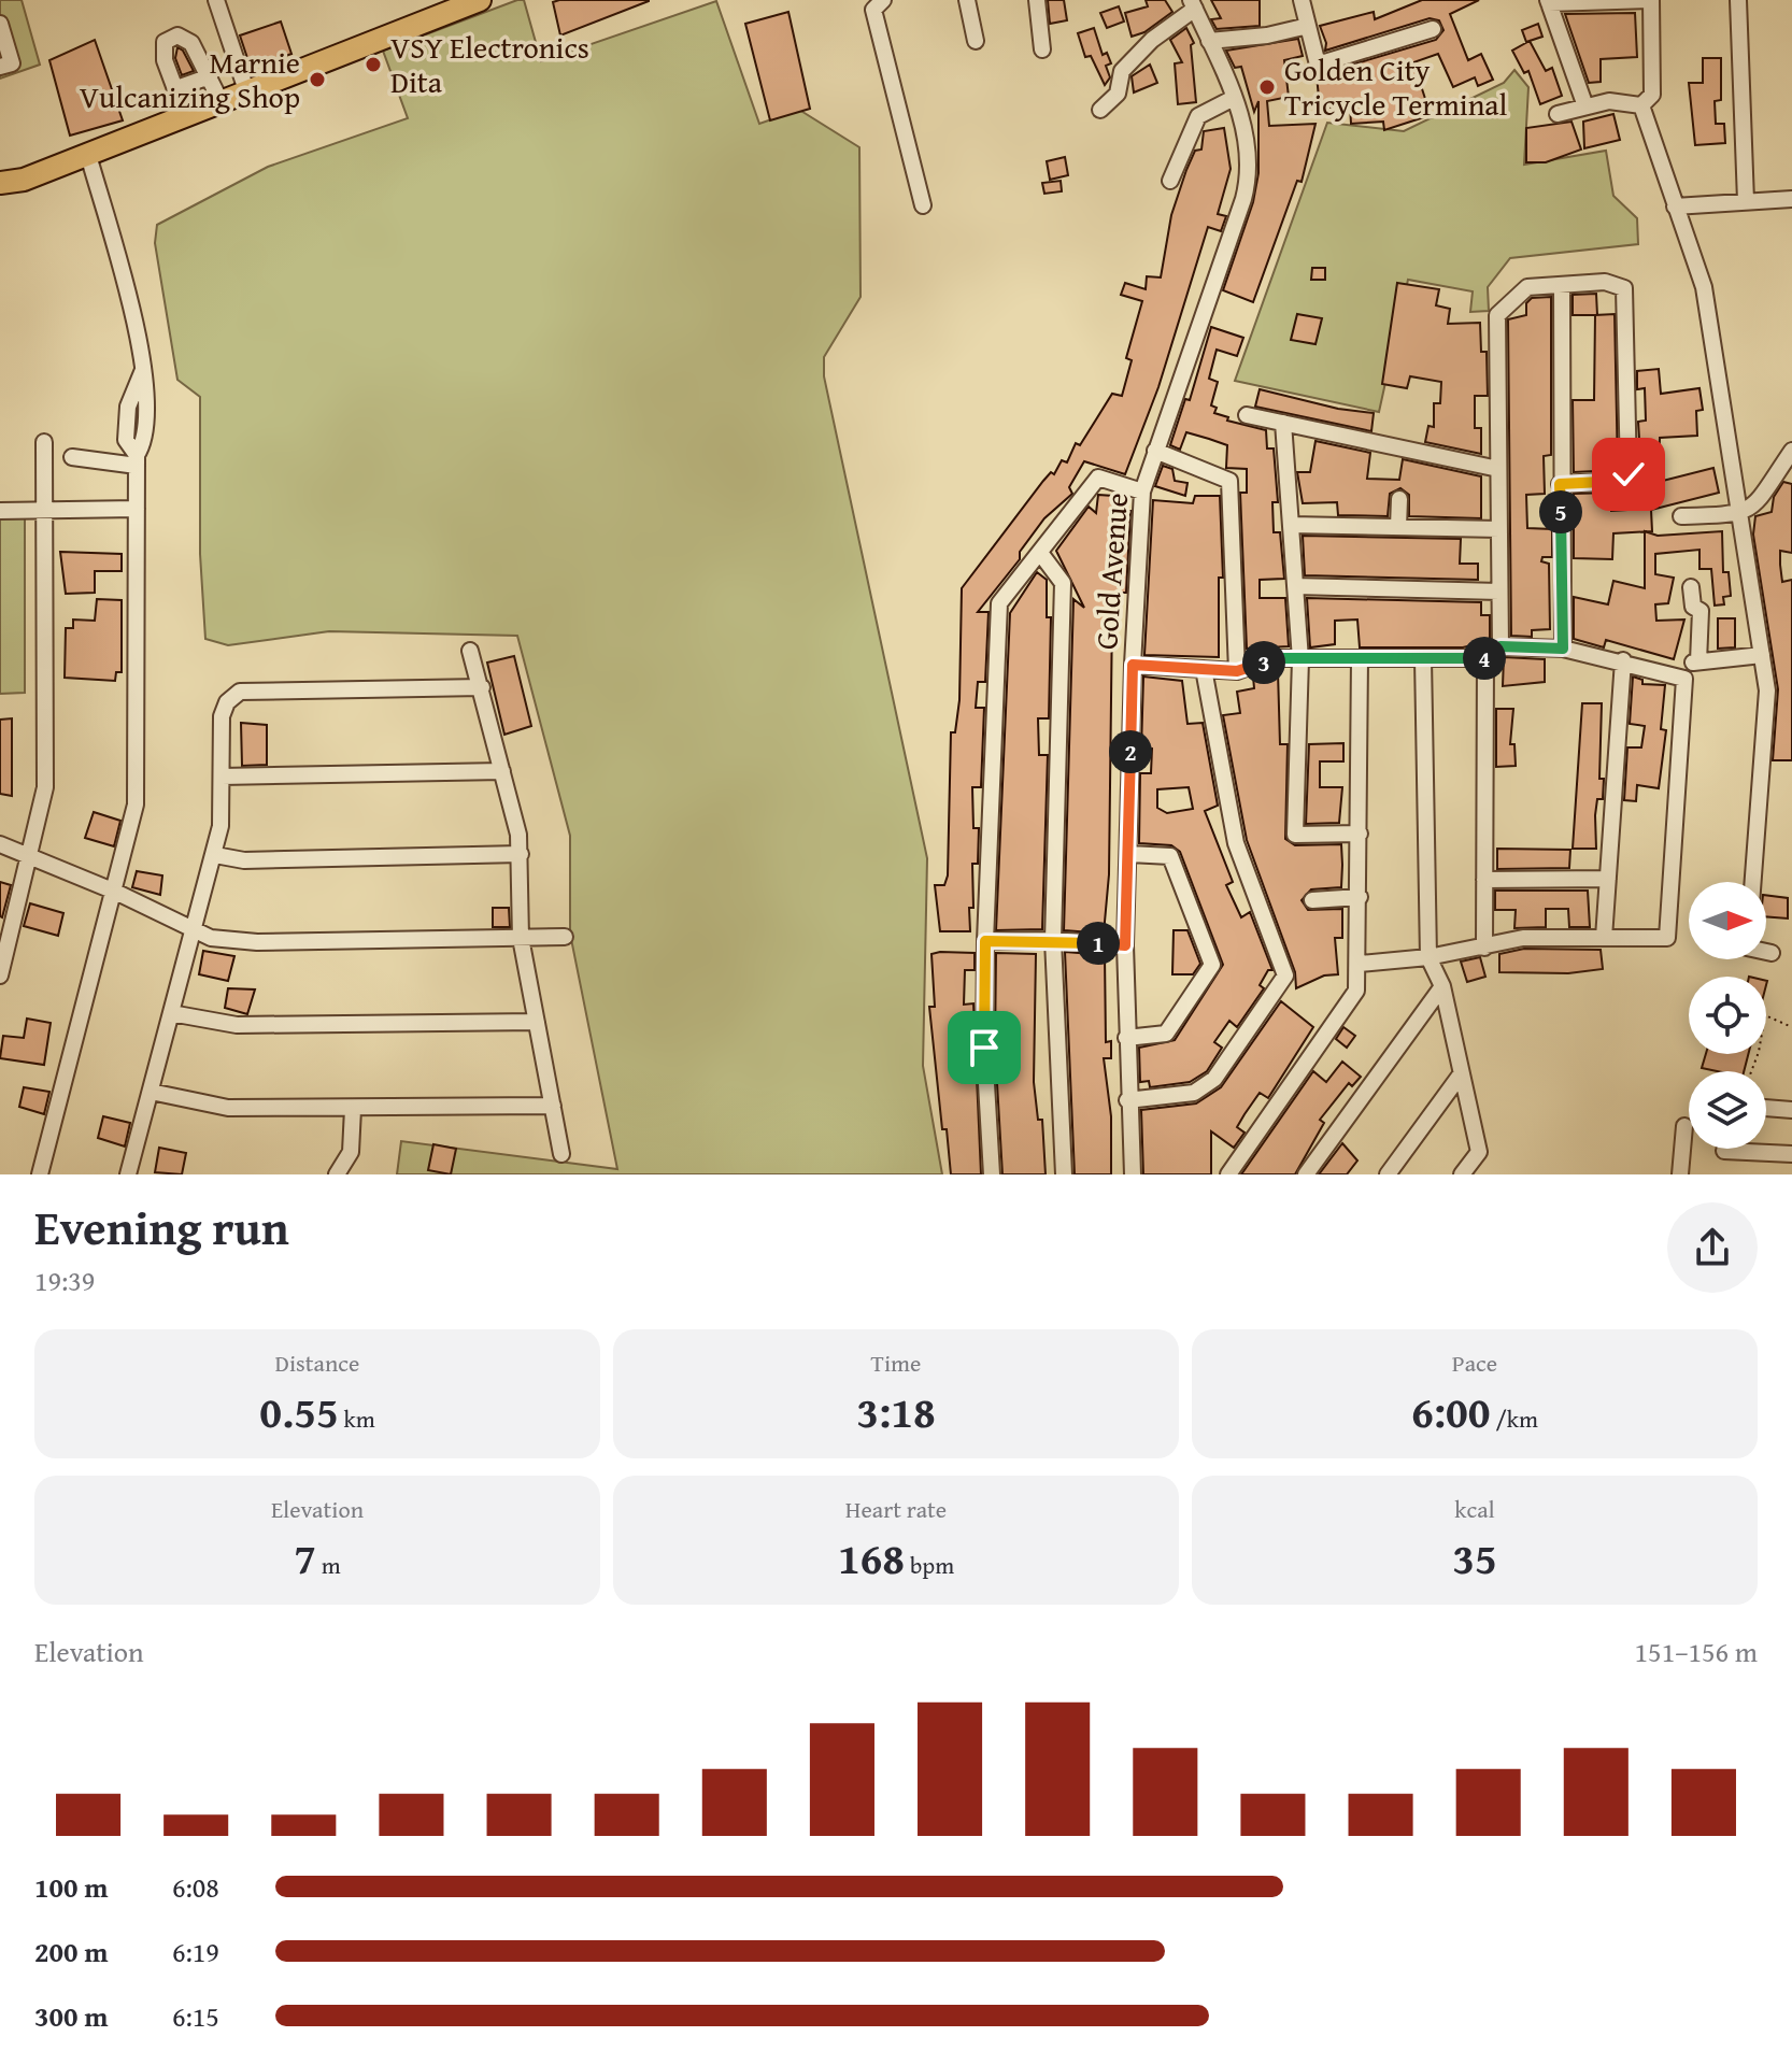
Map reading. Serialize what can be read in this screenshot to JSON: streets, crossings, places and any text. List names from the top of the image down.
{
  "streets": {
    "street": ["Gold Avenue"]
  },
  "places": ["VSY Electronics Dita", "Marnie Vulcanizing Shop", "Golden City Tricycle Terminal"],
  "north": "right",
  "page": {
    "pins": [
      "5",
      "4",
      "3",
      "2",
      "1"
    ],
    "heading": ["Evening run", "19:39"],
    "stats": [
      ["Distance", "0.55 km"],
      ["Time", "3:18"],
      ["Pace", "6:00 /km"],
      ["Elevation", "7 m"],
      ["Heart rate", "168 bpm"],
      ["kcal", "35"]
    ],
    "chart": ["Elevation", "151–156 m"],
    "list": [
      {
        "name": "100 m",
        "note": "6:08"
      },
      {
        "name": "200 m",
        "note": "6:19"
      },
      {
        "name": "300 m",
        "note": "6:15"
      }
    ]
  }
}
